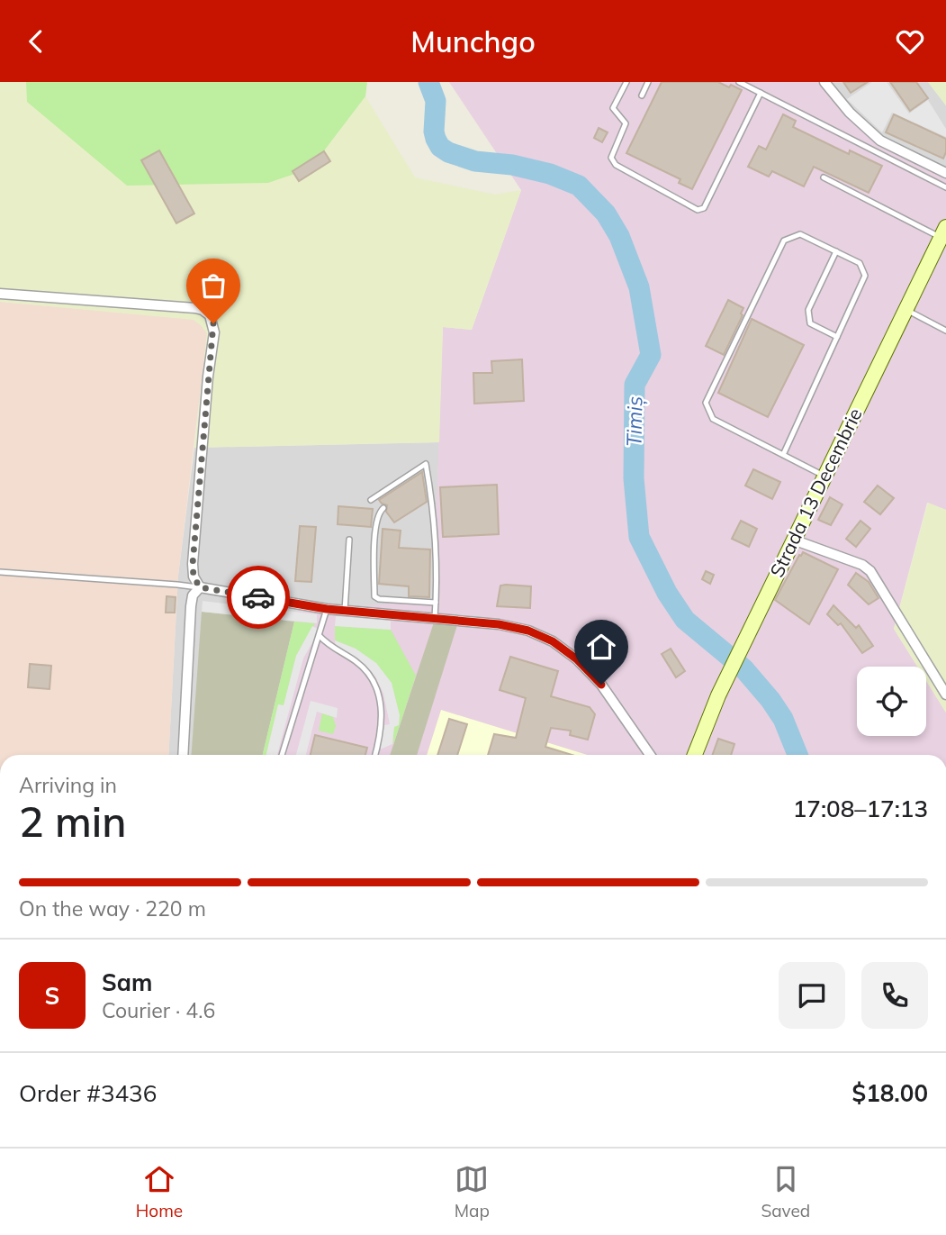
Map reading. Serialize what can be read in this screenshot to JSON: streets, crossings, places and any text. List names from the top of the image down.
{
  "streets": {
    "main road": ["Strada 13 Decembrie"]
  },
  "water": ["Timiș"],
  "page": {
    "header": "Munchgo",
    "heading": ["2 min", "Arriving in", "17:08–17:13"],
    "panel": [
      "Sam",
      "Courier · 4.6",
      "Order #3436",
      "$18.00"
    ],
    "bar": "On the way · 220 m",
    "round": "S",
    "tabs": ["Home", "Map", "Saved"]
  }
}
